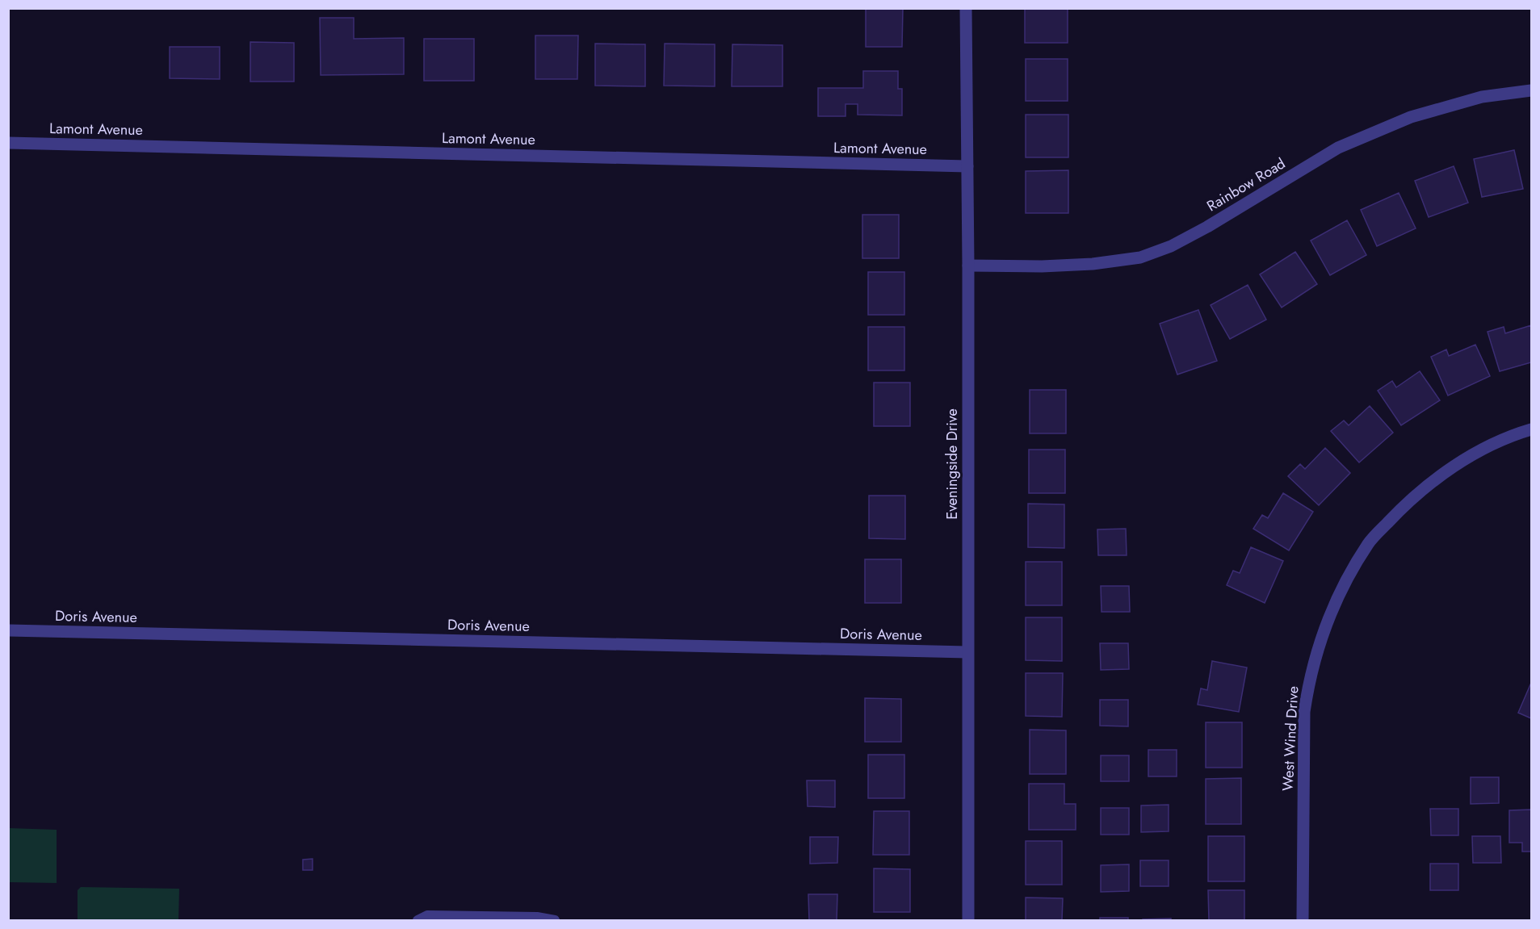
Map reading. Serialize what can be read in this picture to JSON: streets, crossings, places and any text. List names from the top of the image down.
{
  "streets": {
    "street": [
      "Lamont Avenue",
      "Rainbow Road",
      "Eveningside Drive",
      "Doris Avenue",
      "West Wind Drive"
    ]
  },
  "crossings": [
    ["Lamont Avenue", "Eveningside Drive"],
    ["Rainbow Road", "Eveningside Drive"],
    ["Eveningside Drive", "Doris Avenue"]
  ]
}
